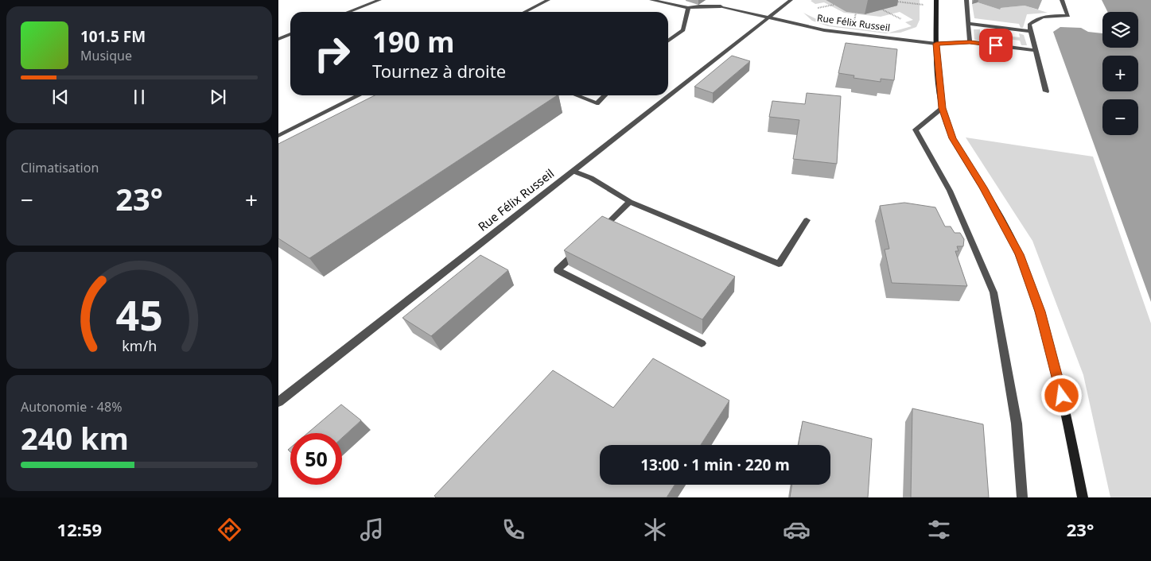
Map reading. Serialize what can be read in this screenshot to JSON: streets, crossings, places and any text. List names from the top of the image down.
{
  "streets": {
    "street": ["Rue Félix Russeil"]
  },
  "page": {
    "map_buttons": ["+", "−"],
    "turn": ["190 m", "Tournez à droite"],
    "song": ["101.5 FM", "Musique"],
    "tile": [
      "Climatisation",
      ["Autonomie · 48%", "240 km"]
    ],
    "heat": ["−", "23°", "+"],
    "limit": "50",
    "trip": "13:00 · 1 min · 220 m",
    "tabs": ["12:59", "23°"],
    "gauge": ["45", "km/h"]
  }
}
